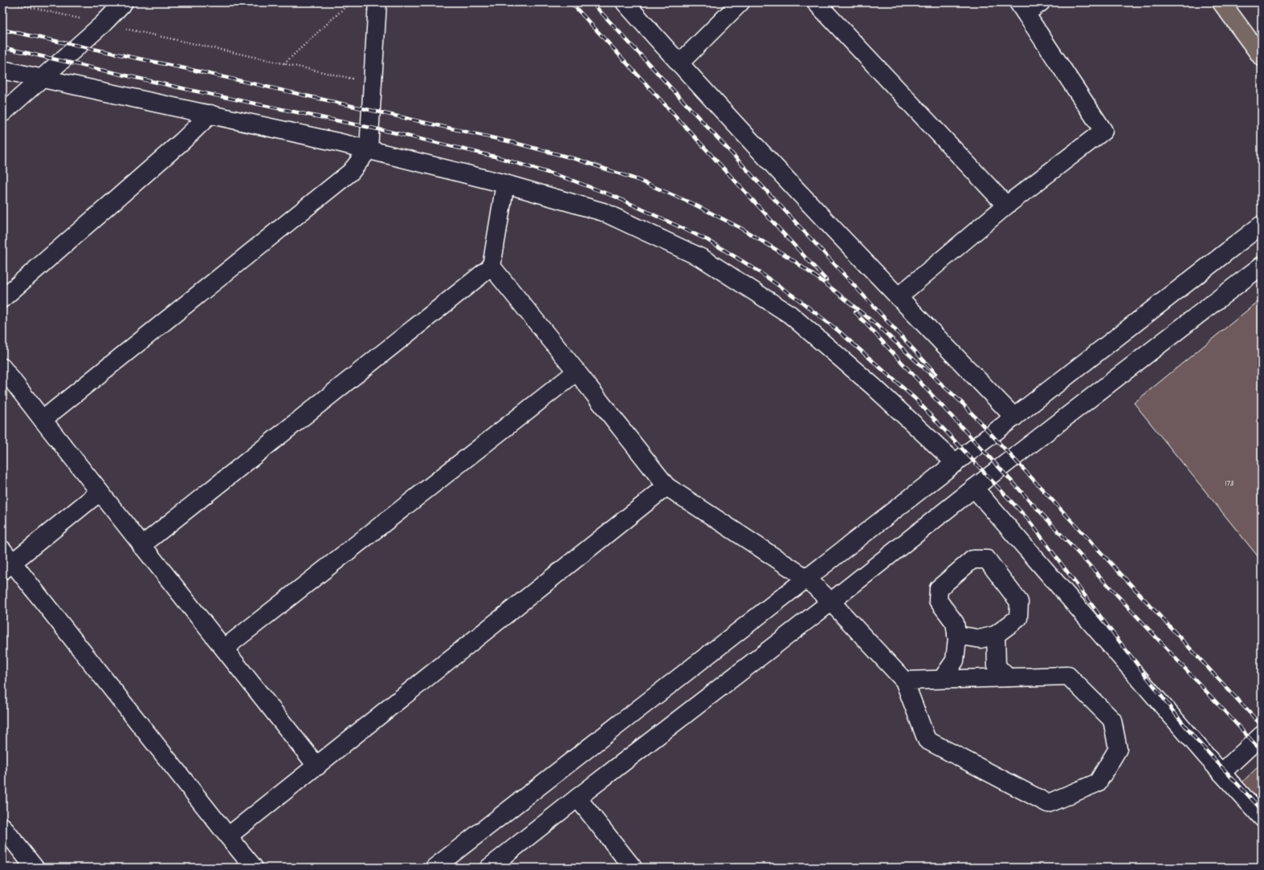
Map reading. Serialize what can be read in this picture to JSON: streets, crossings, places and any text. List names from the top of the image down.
{
  "house_numbers": ["173"]
}
